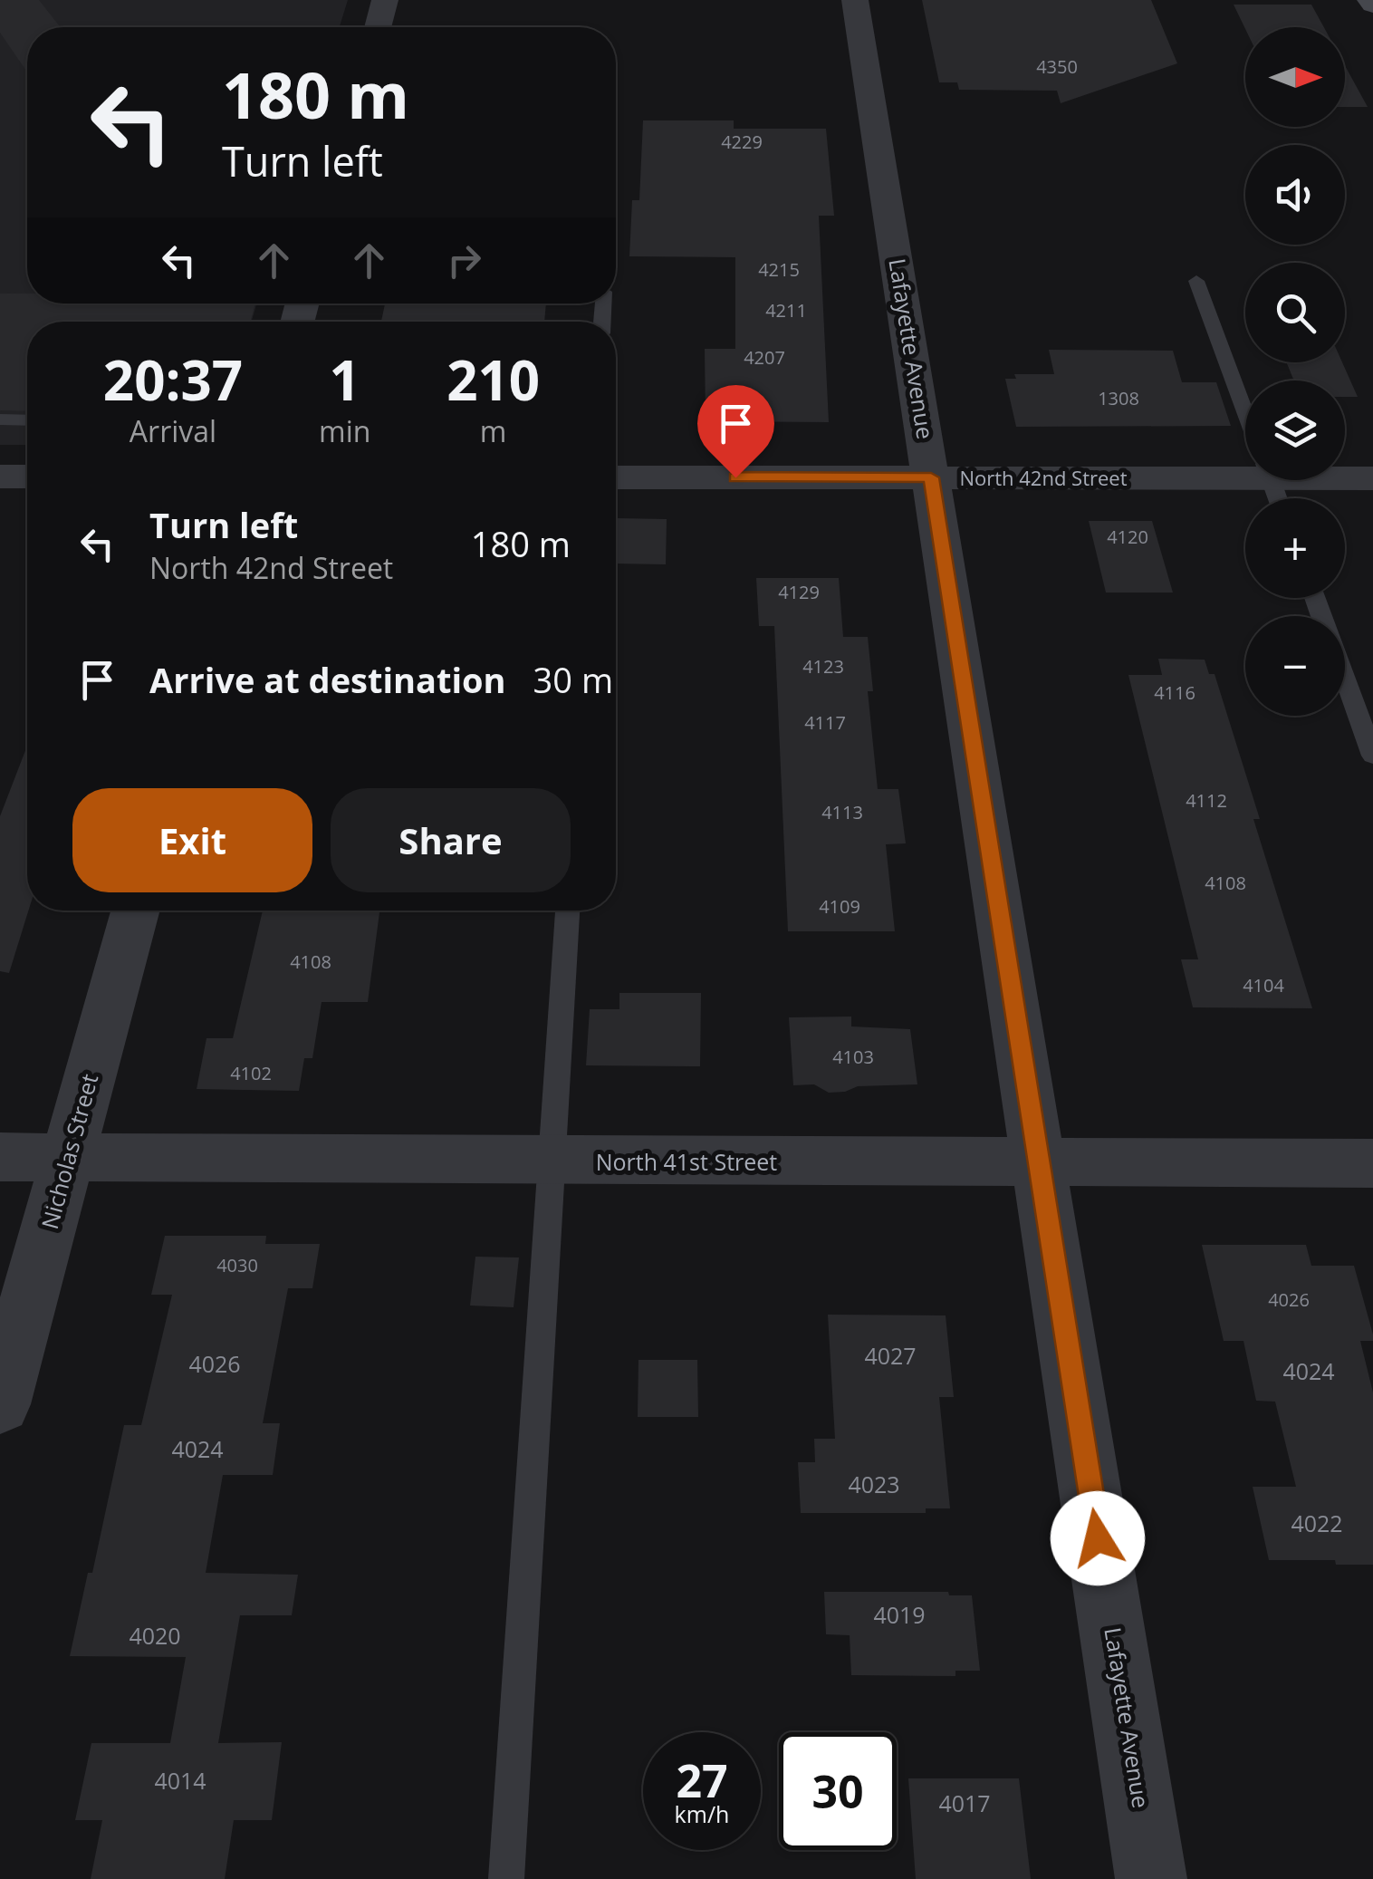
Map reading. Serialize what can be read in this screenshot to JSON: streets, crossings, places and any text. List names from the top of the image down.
{
  "streets": {
    "street": [
      "Lafayette Avenue",
      "North 42nd Street",
      "Nicholas Street",
      "North 41st Street"
    ]
  },
  "crossings": [
    ["Lafayette Avenue", "North 42nd Street"],
    ["Lafayette Avenue", "North 41st Street"],
    ["Nicholas Street", "North 41st Street"]
  ],
  "house_numbers": [
    "4350",
    "4229",
    "4215",
    "4211",
    "4207",
    "1308",
    "4120",
    "4129",
    "4123",
    "4116",
    "4117",
    "4112",
    "4113",
    "4108",
    "4109",
    "4108",
    "4104",
    "4103",
    "4102",
    "4030",
    "4026",
    "4027",
    "4026",
    "4024",
    "4024",
    "4023",
    "4022",
    "4019",
    "4020",
    "4014",
    "4017"
  ],
  "north": "right",
  "page": {
    "map_buttons": ["+", "−"],
    "turn": ["180 m", "Turn left"],
    "eta": [
      "20:37",
      "Arrival",
      "1",
      "min",
      "210",
      "m"
    ],
    "list": [
      {
        "name": "Turn left",
        "note": "North 42nd Street",
        "value": "180 m"
      },
      {
        "name": "Arrive at destination",
        "value": "30 m"
      }
    ],
    "buttons": ["Exit", "Share"],
    "speed": "27 km/h",
    "limit": "30"
  }
}
